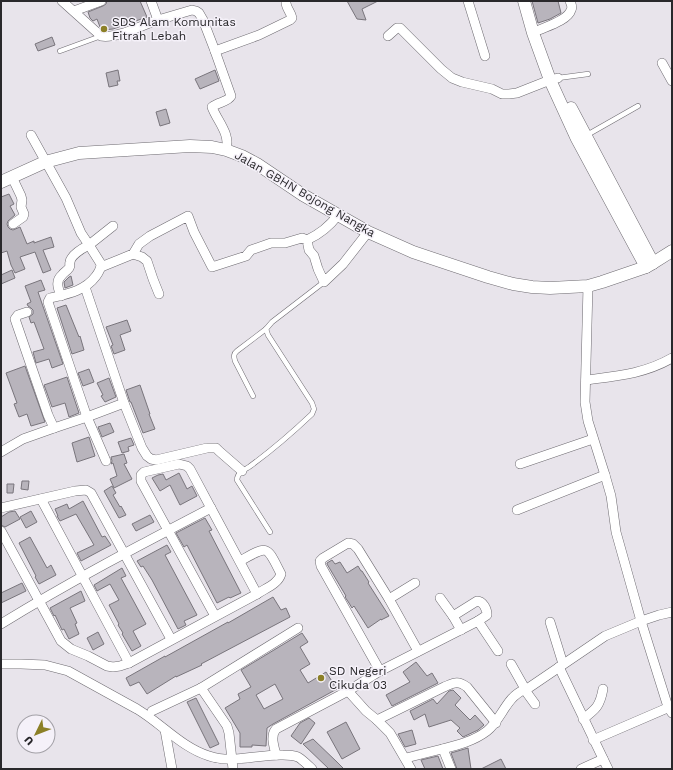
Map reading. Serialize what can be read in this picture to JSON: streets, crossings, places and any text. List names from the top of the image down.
{
  "streets": {
    "street": ["Jalan GBHN Bojong Nangka"]
  },
  "places": ["SDS Alam Komunitas Fitrah Lebah", "SD Negeri Cikuda 03"],
  "north": "bottom left"
}
